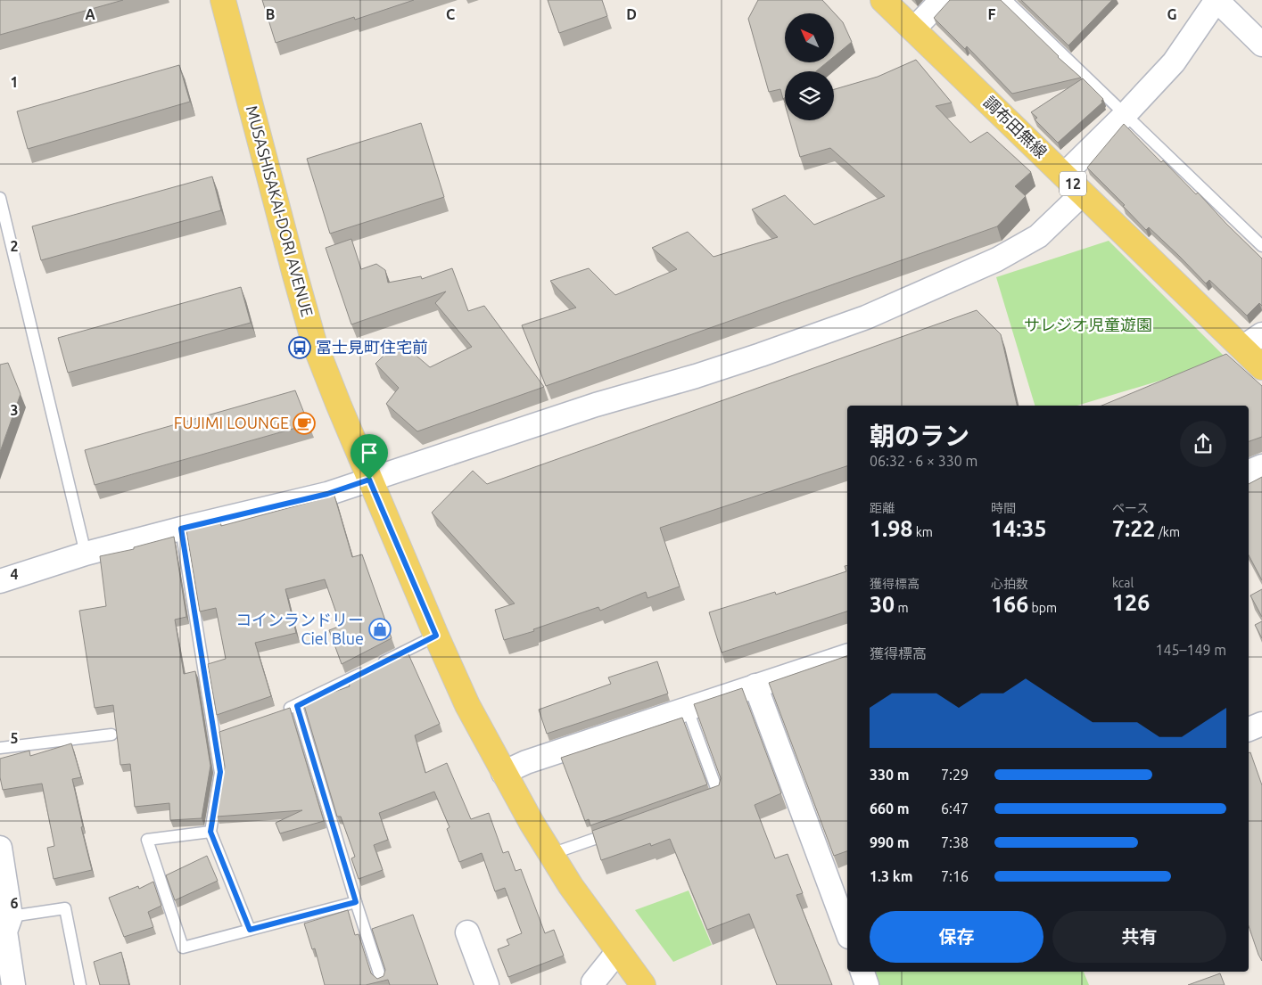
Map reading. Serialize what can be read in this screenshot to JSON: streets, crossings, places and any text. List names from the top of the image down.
{
  "streets": {
    "main road": ["調布田無線", "12", "MUSASHISAKAI-DORI AVENUE"]
  },
  "parks": ["サレジオ児童遊園"],
  "places": {
    "bus stop": ["冨士見町住宅前"],
    "cafe": ["FUJIMI LOUNGE"],
    "shop": ["コインランドリー Ciel Blue"]
  },
  "north": "top left",
  "page": {
    "heading": ["朝のラン", "06:32 · 6 × 330 m"],
    "stats": [
      ["距離", "1.98 km"],
      ["時間", "14:35"],
      ["ペース", "7:22 /km"],
      ["獲得標高", "30 m"],
      ["心拍数", "166 bpm"],
      ["kcal", "126"]
    ],
    "chart": ["獲得標高", "145–149 m"],
    "list": [
      {
        "name": "330 m",
        "note": "7:29"
      },
      {
        "name": "660 m",
        "note": "6:47"
      },
      {
        "name": "990 m",
        "note": "7:38"
      },
      {
        "name": "1.3 km",
        "note": "7:16"
      }
    ],
    "buttons": ["保存", "共有"]
  },
  "grid": {
    "columns": [
      "A",
      "B",
      "C",
      "D",
      "F",
      "G"
    ],
    "rows": [
      "1",
      "2",
      "3",
      "4",
      "5",
      "6"
    ]
  }
}
